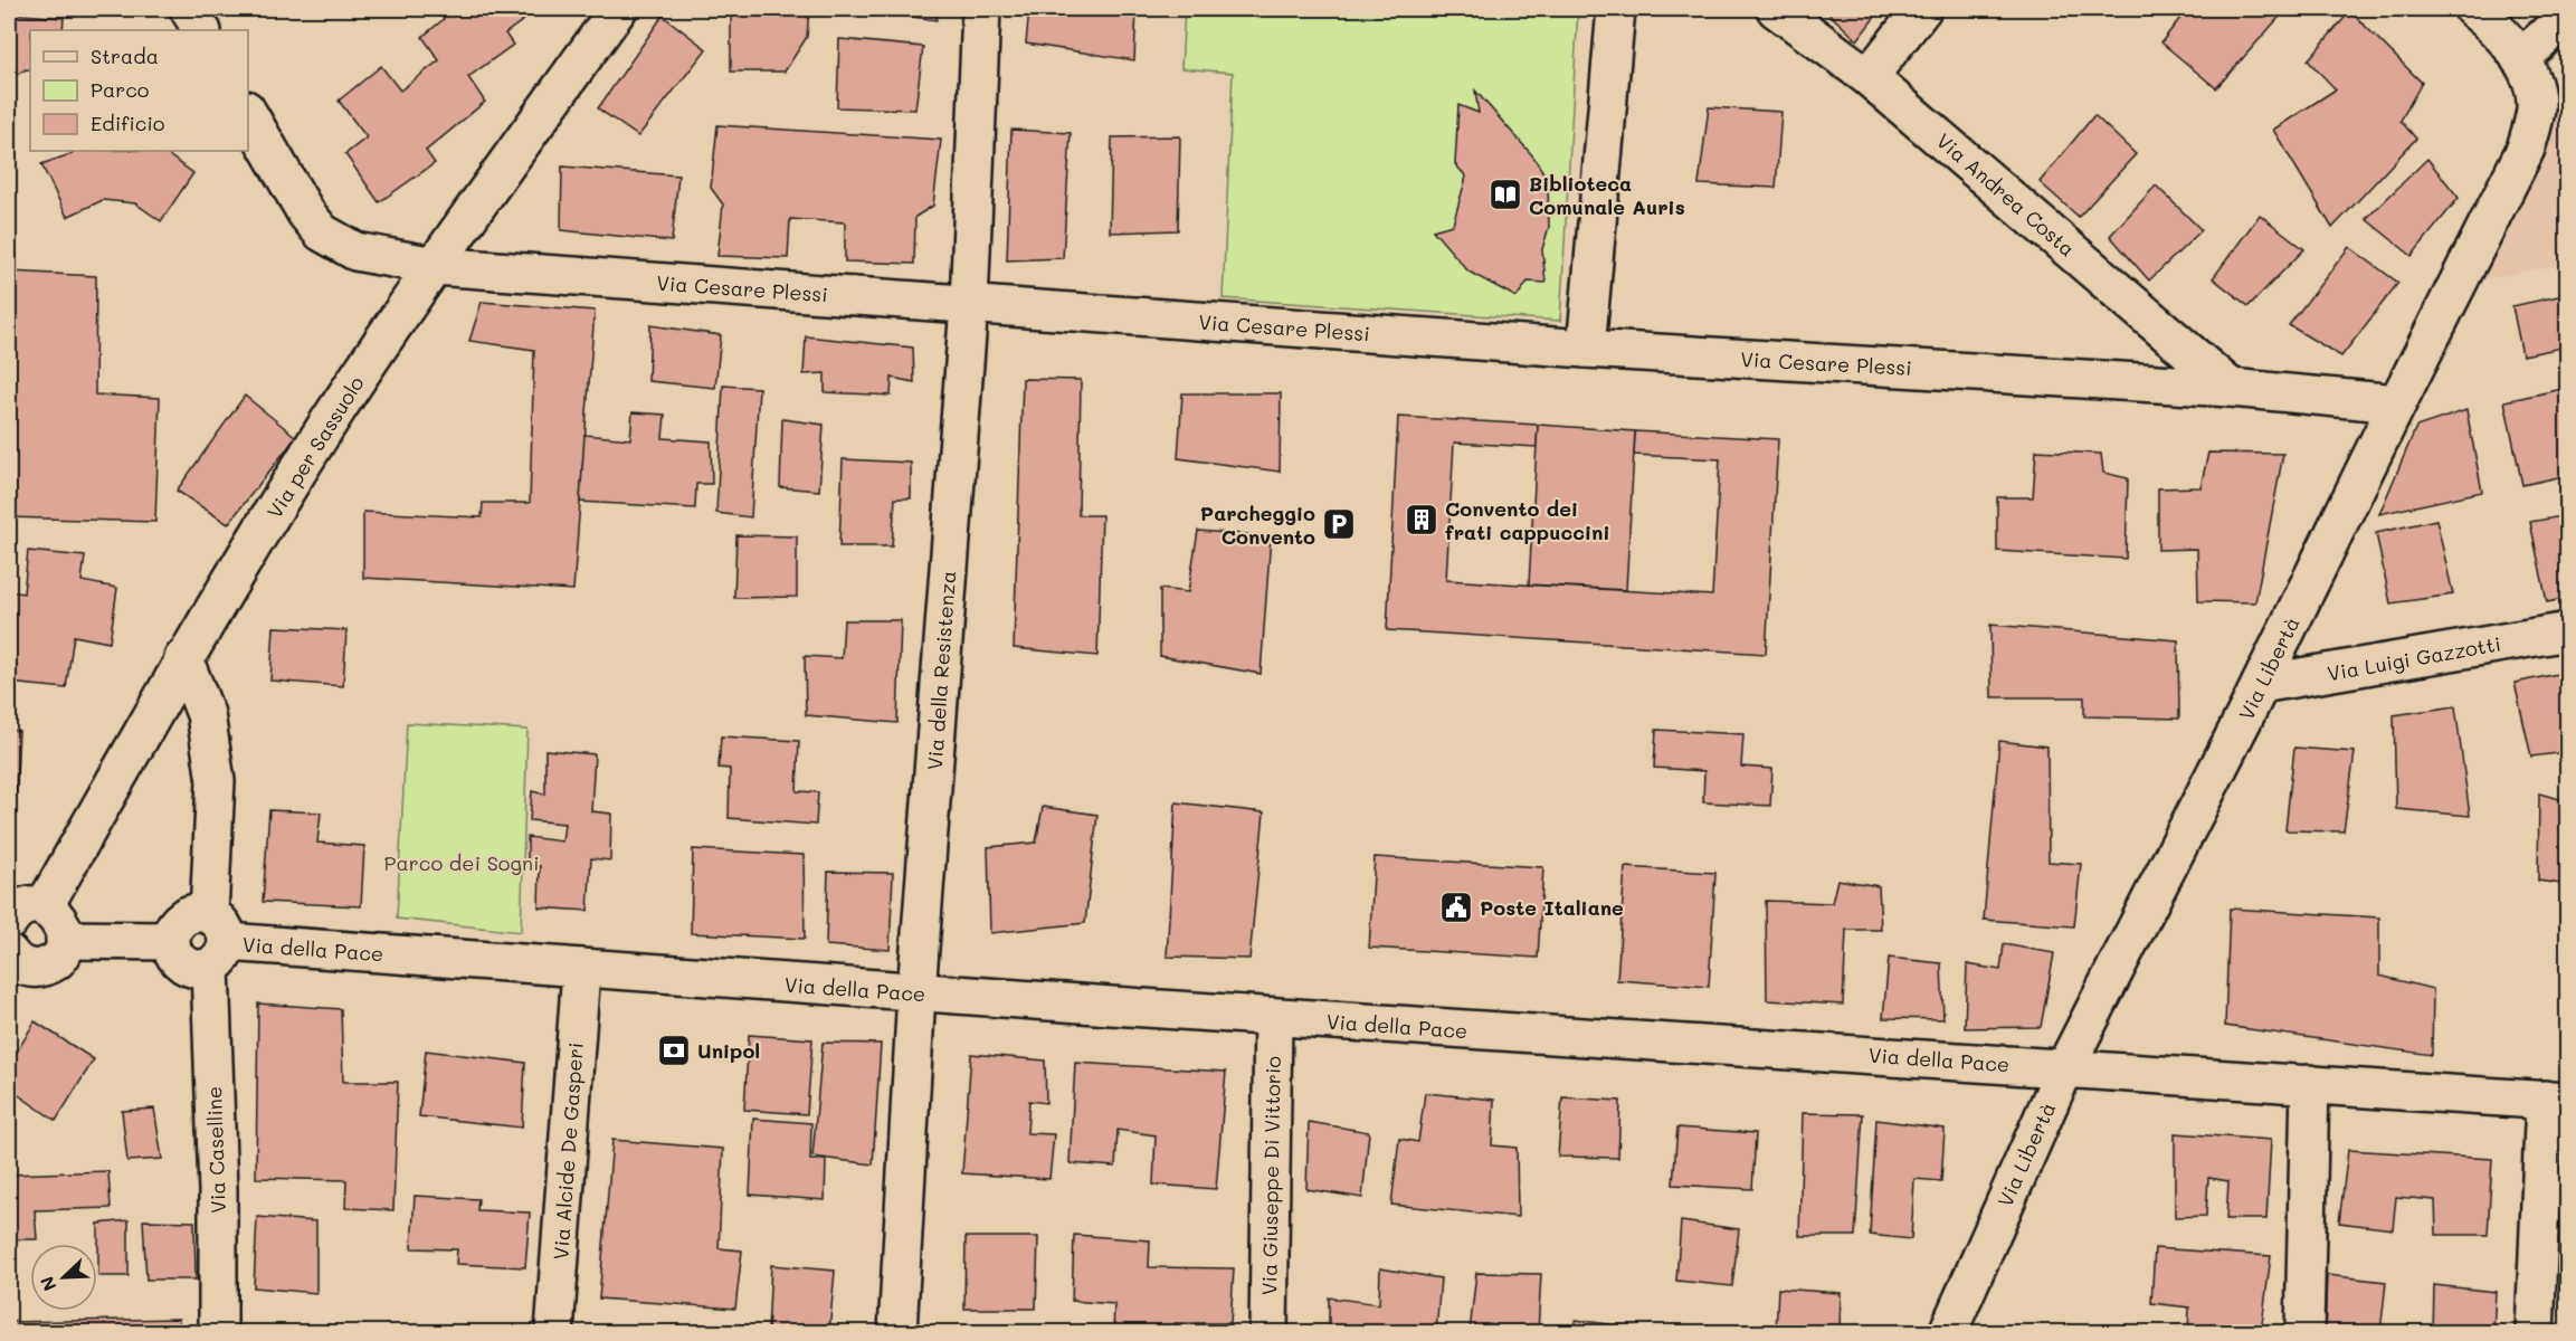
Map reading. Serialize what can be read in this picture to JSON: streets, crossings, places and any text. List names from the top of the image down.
{
  "streets": {
    "street": [
      "Via Andrea Costa",
      "Via Cesare Plessi",
      "Via per Sassuolo",
      "Via Luigi Gazzotti",
      "Via Libertà",
      "Via della Resistenza",
      "Via della Pace",
      "Via Caselline",
      "Via Alcide De Gasperi",
      "Via Giuseppe Di Vittorio"
    ]
  },
  "crossings": [
    ["Via Andrea Costa", "Via Cesare Plessi"],
    ["Via Cesare Plessi", "Via per Sassuolo"],
    ["Via Cesare Plessi", "Via Libertà"],
    ["Via Cesare Plessi", "Via della Resistenza"],
    ["Via per Sassuolo", "Via Caselline"],
    ["Via Luigi Gazzotti", "Via Libertà"],
    ["Via Libertà", "Via della Pace"],
    ["Via della Resistenza", "Via della Pace"],
    ["Via della Pace", "Via Caselline"],
    ["Via della Pace", "Via Alcide De Gasperi"],
    ["Via della Pace", "Via Giuseppe Di Vittorio"]
  ],
  "parks": ["Parco dei Sogni"],
  "places": {
    "library": ["Biblioteca Comunale Auris"],
    "building": ["Convento dei frati cappuccini"],
    "parking": ["Parcheggio Convento"],
    "public building": ["Poste Italiane"],
    "bank": ["Unipol"]
  },
  "legend": ["Strada", "Parco", "Edificio"],
  "north": "bottom left"
}
